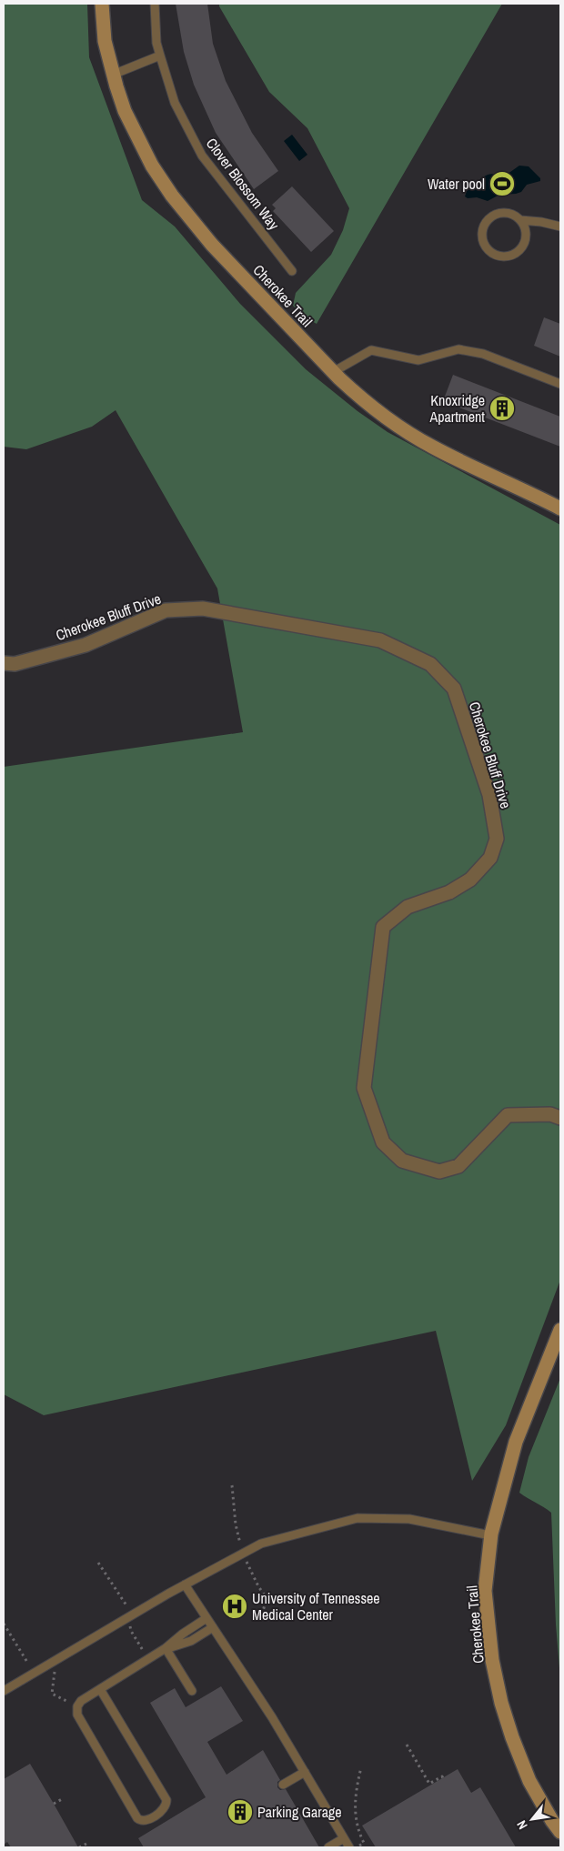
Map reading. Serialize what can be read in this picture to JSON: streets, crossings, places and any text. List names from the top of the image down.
{
  "streets": {
    "street": ["Cherokee Trail", "Cherokee Bluff Drive"],
    "lane": ["Clover Blossom Way"]
  },
  "places": {
    "sports": ["Water pool"],
    "building": ["Knoxridge Apartment", "Parking Garage"],
    "hospital": ["University of Tennessee Medical Center"]
  },
  "north": "bottom left"
}
